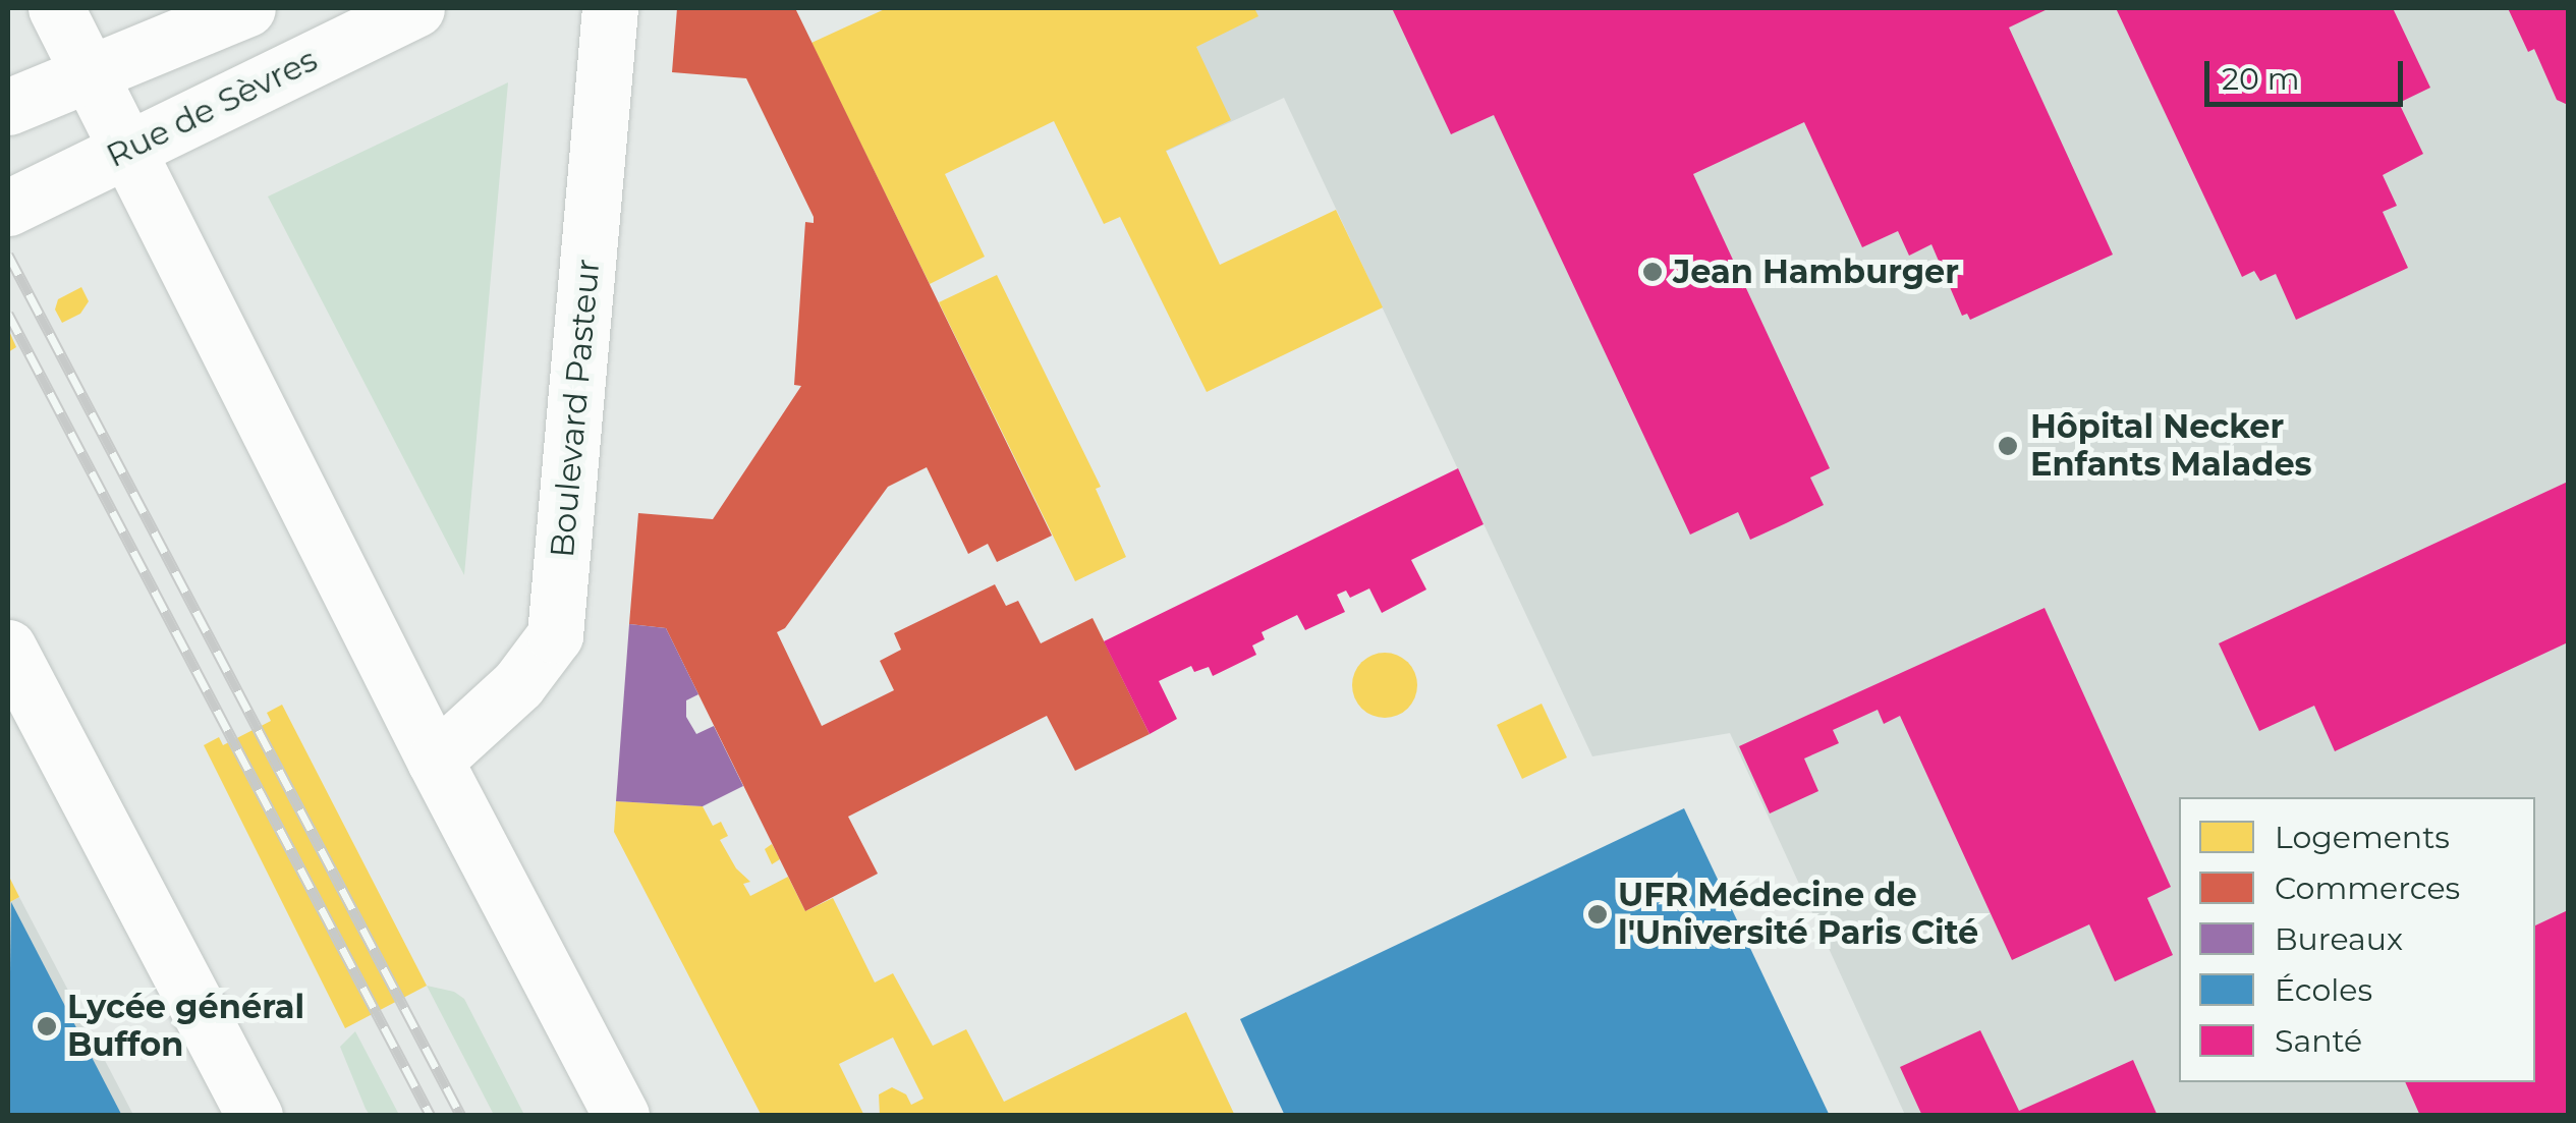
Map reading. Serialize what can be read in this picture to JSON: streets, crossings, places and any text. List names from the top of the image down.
{
  "streets": {
    "main road": ["Rue de Sèvres", "Boulevard Pasteur"]
  },
  "places": [
    "Jean Hamburger",
    "Hôpital Necker Enfants Malades",
    "UFR Médecine de l'Université Paris Cité",
    "Lycée général Buffon"
  ],
  "legend": [
    "Logements",
    "Commerces",
    "Bureaux",
    "Écoles",
    "Santé"
  ],
  "scale_bar": "20 m"
}
